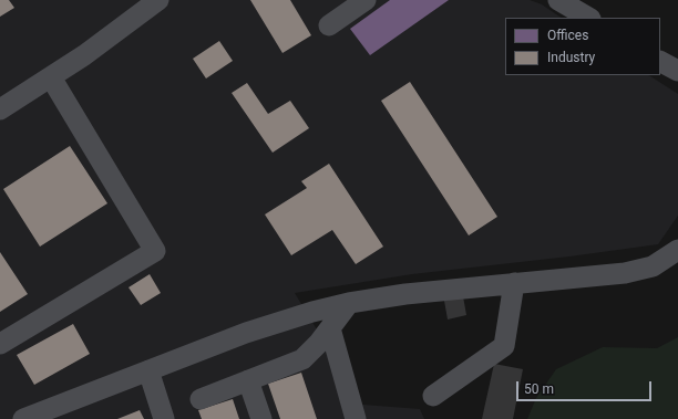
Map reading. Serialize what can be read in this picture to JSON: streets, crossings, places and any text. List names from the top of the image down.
{
  "legend": ["Offices", "Industry"],
  "scale_bar": "50 m"
}
